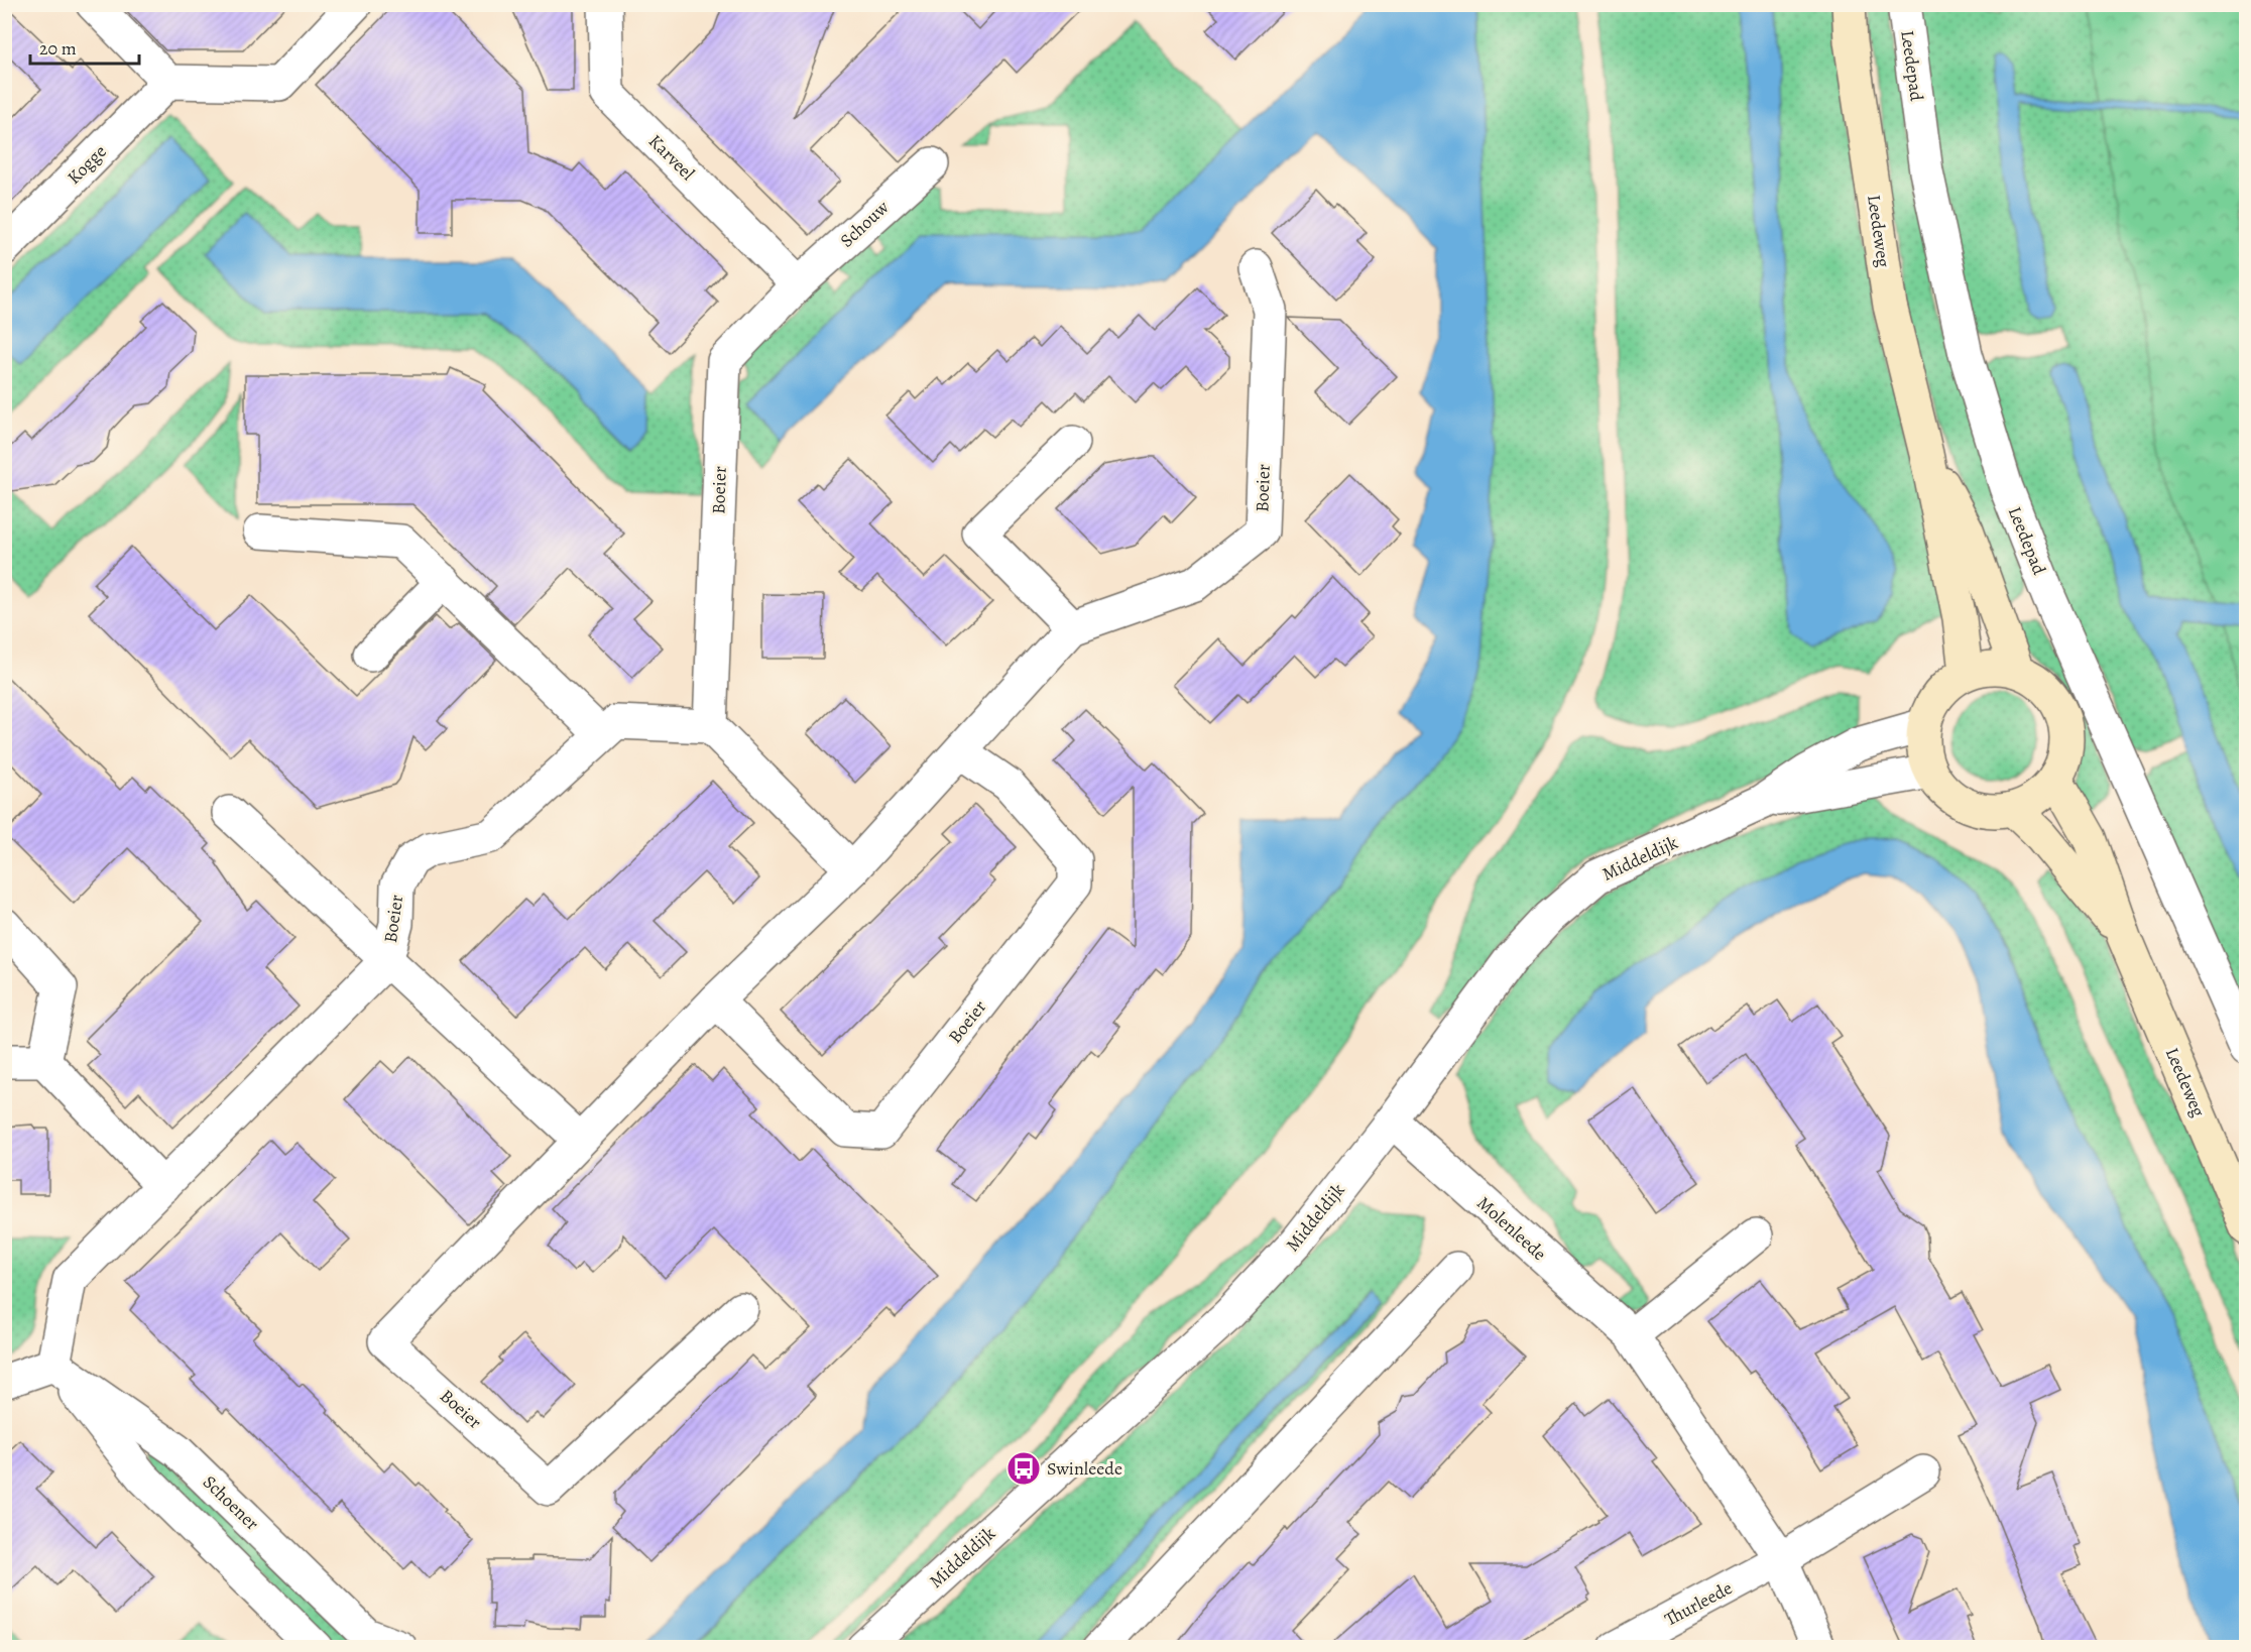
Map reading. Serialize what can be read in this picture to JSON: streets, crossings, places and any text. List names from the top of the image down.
{
  "streets": {
    "main road": ["Leedeweg"],
    "street": [
      "Leedepad",
      "Karveel",
      "Kogge",
      "Schouw",
      "Boeier",
      "Middeldijk",
      "Molenleede",
      "Schoener",
      "Thurleede"
    ]
  },
  "crossings": [
    ["Karveel", "Schouw"],
    ["Karveel", "Boeier"],
    ["Schouw", "Boeier"],
    ["Leedeweg", "Middeldijk"],
    ["Boeier", "Schoener"],
    ["Middeldijk", "Molenleede"],
    ["Molenleede", "Thurleede"]
  ],
  "places": {
    "bus stop": ["Swinleede"]
  },
  "scale_bar": "20 m"
}
